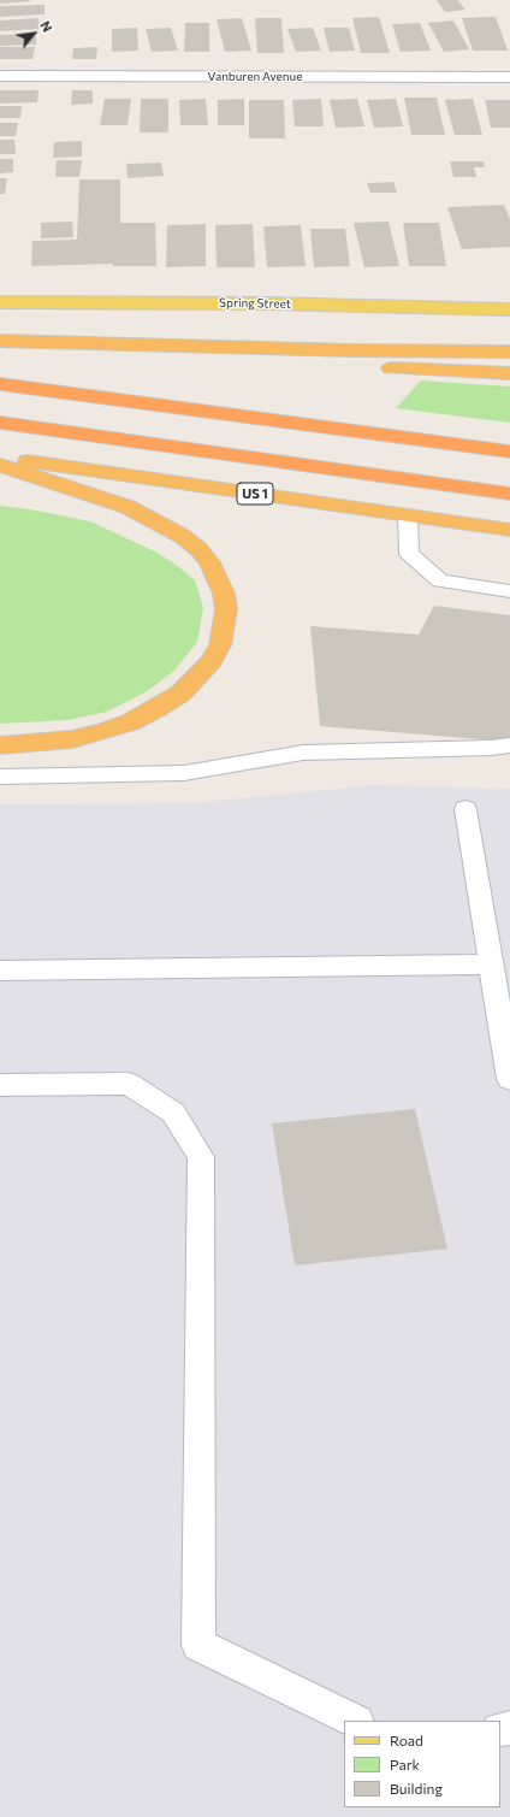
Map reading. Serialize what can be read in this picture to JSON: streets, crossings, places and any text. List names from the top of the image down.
{
  "streets": {
    "highway": ["US 1"],
    "main road": ["Spring Street"],
    "street": ["Vanburen Avenue"]
  },
  "legend": ["Road", "Park", "Building"],
  "north": "top right"
}
